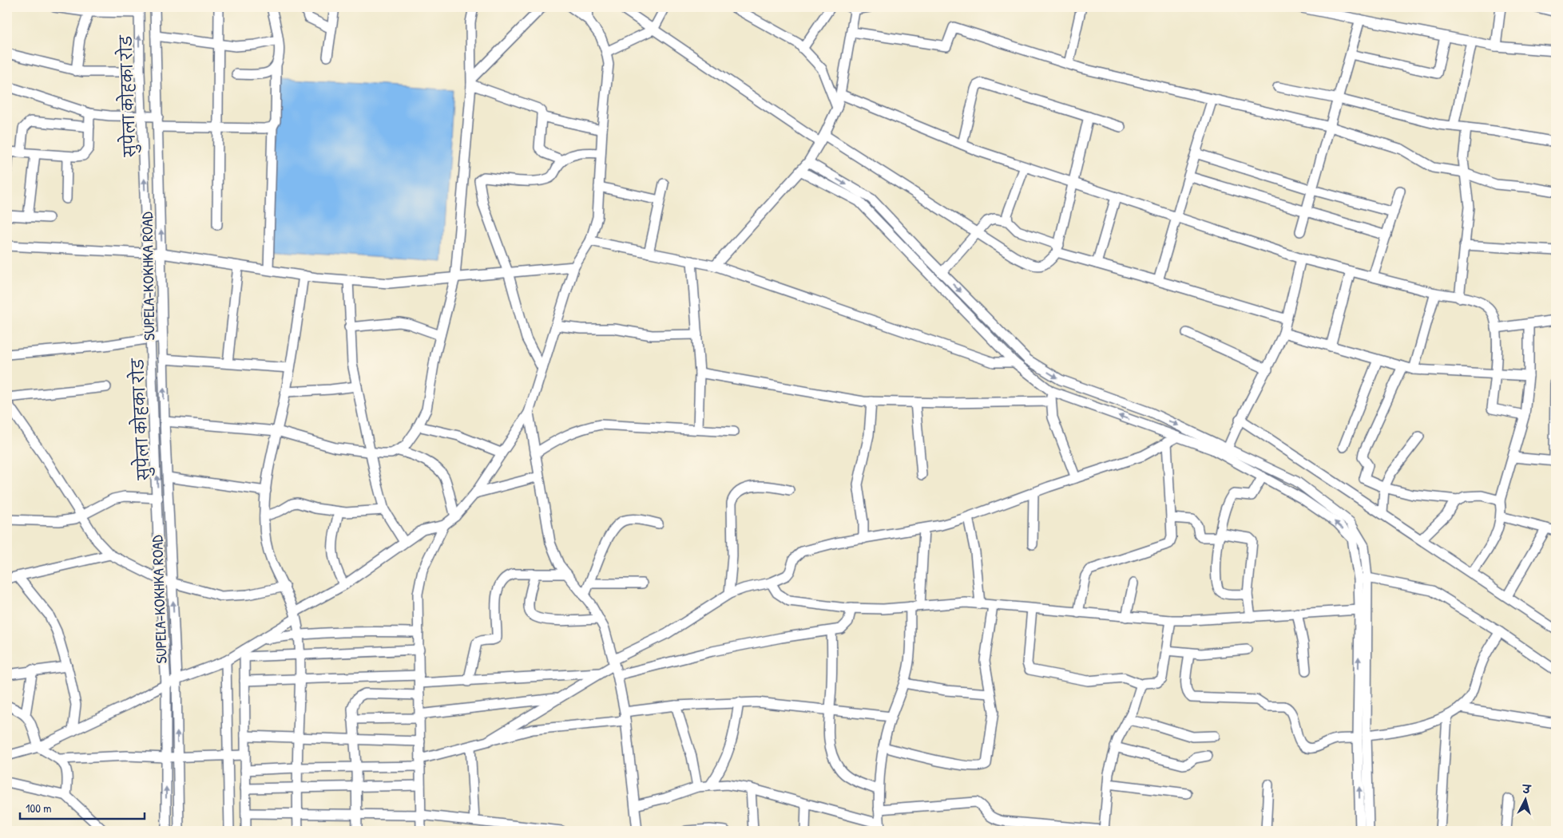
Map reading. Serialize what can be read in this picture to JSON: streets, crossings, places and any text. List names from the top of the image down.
{
  "streets": {
    "street": ["सुपेला कोहका रोड", "SUPELA-KOKHKA ROAD"]
  },
  "scale_bar": "100 m",
  "north": "top"
}
